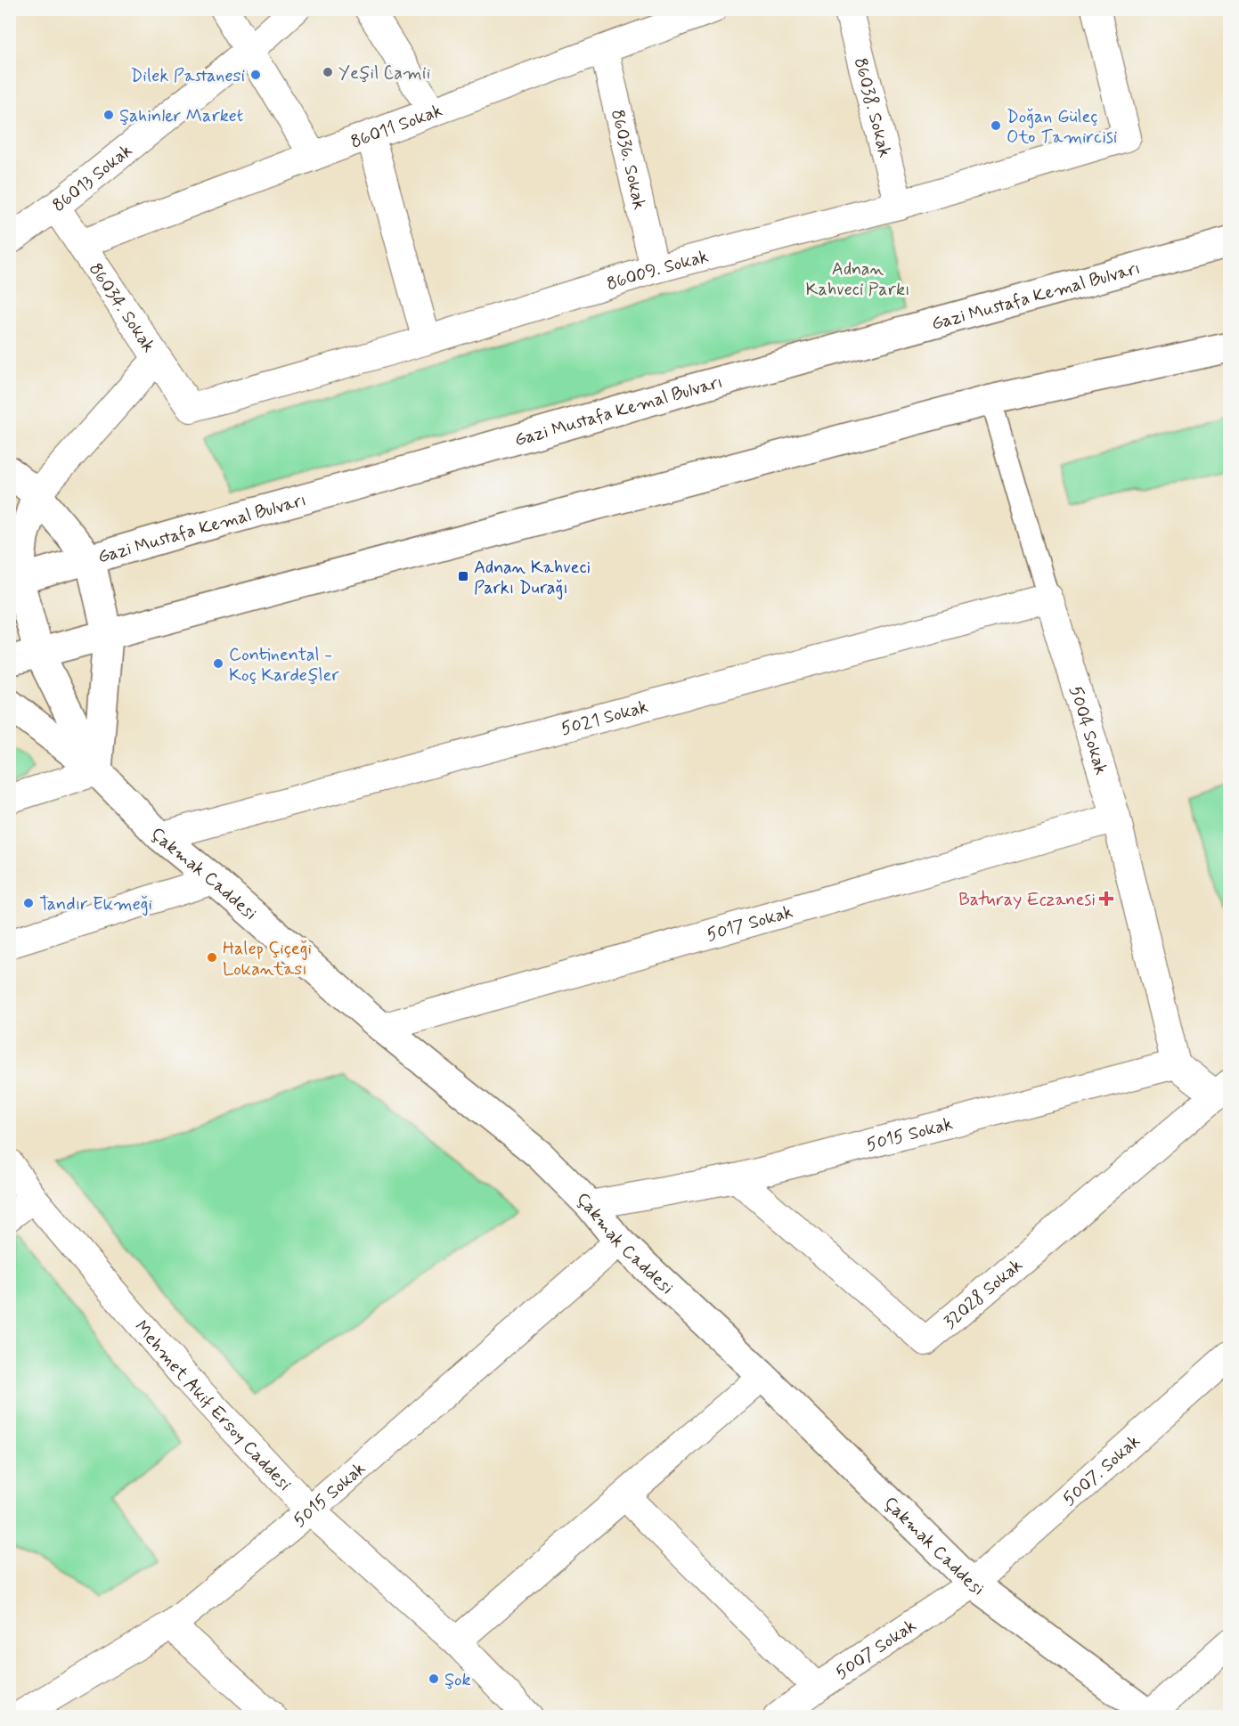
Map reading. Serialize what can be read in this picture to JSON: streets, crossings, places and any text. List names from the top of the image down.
{
  "streets": {
    "main road": ["Gazi Mustafa Kemal Bulvarı", "Çakmak Caddesi"],
    "street": [
      "86038. Sokak",
      "86011 Sokak",
      "86036. Sokak",
      "86013 Sokak",
      "86009. Sokak",
      "86034. Sokak",
      "5021 Sokak",
      "5004 Sokak",
      "5017 Sokak",
      "5015 Sokak",
      "32028 Sokak",
      "Mehmet Akif Ersoy Caddesi",
      "5007. Sokak",
      "5007 Sokak"
    ]
  },
  "crossings": [
    ["86038. Sokak", "86009. Sokak"],
    ["86011 Sokak", "86036. Sokak"],
    ["86011 Sokak", "86034. Sokak"],
    ["86036. Sokak", "86009. Sokak"],
    ["86013 Sokak", "86034. Sokak"],
    ["86009. Sokak", "86034. Sokak"],
    ["5021 Sokak", "5004 Sokak"],
    ["5021 Sokak", "Çakmak Caddesi"],
    ["5004 Sokak", "5017 Sokak"],
    ["5004 Sokak", "5015 Sokak"],
    ["Çakmak Caddesi", "5017 Sokak"],
    ["Çakmak Caddesi", "5015 Sokak"],
    ["Çakmak Caddesi", "5007. Sokak"],
    ["Çakmak Caddesi", "5007 Sokak"],
    ["5015 Sokak", "32028 Sokak"],
    ["5015 Sokak", "Mehmet Akif Ersoy Caddesi"],
    ["5007. Sokak", "5007 Sokak"]
  ],
  "parks": ["Adnan Kahveci Parkı"],
  "places": {
    "other": [
      "Yeşil Camii",
      "Dilek Pastanesi",
      "Şahinler Market",
      "Doğan Güleç Oto Tamircisi",
      "Continental - Koç Kardeşler",
      "Tandır Ekmeği",
      "Halep Çiçeği Lokantası",
      "Şok"
    ],
    "transit": ["Adnan Kahveci Parkı Durağı"],
    "health": ["Baturay Eczanesi"]
  }
}
